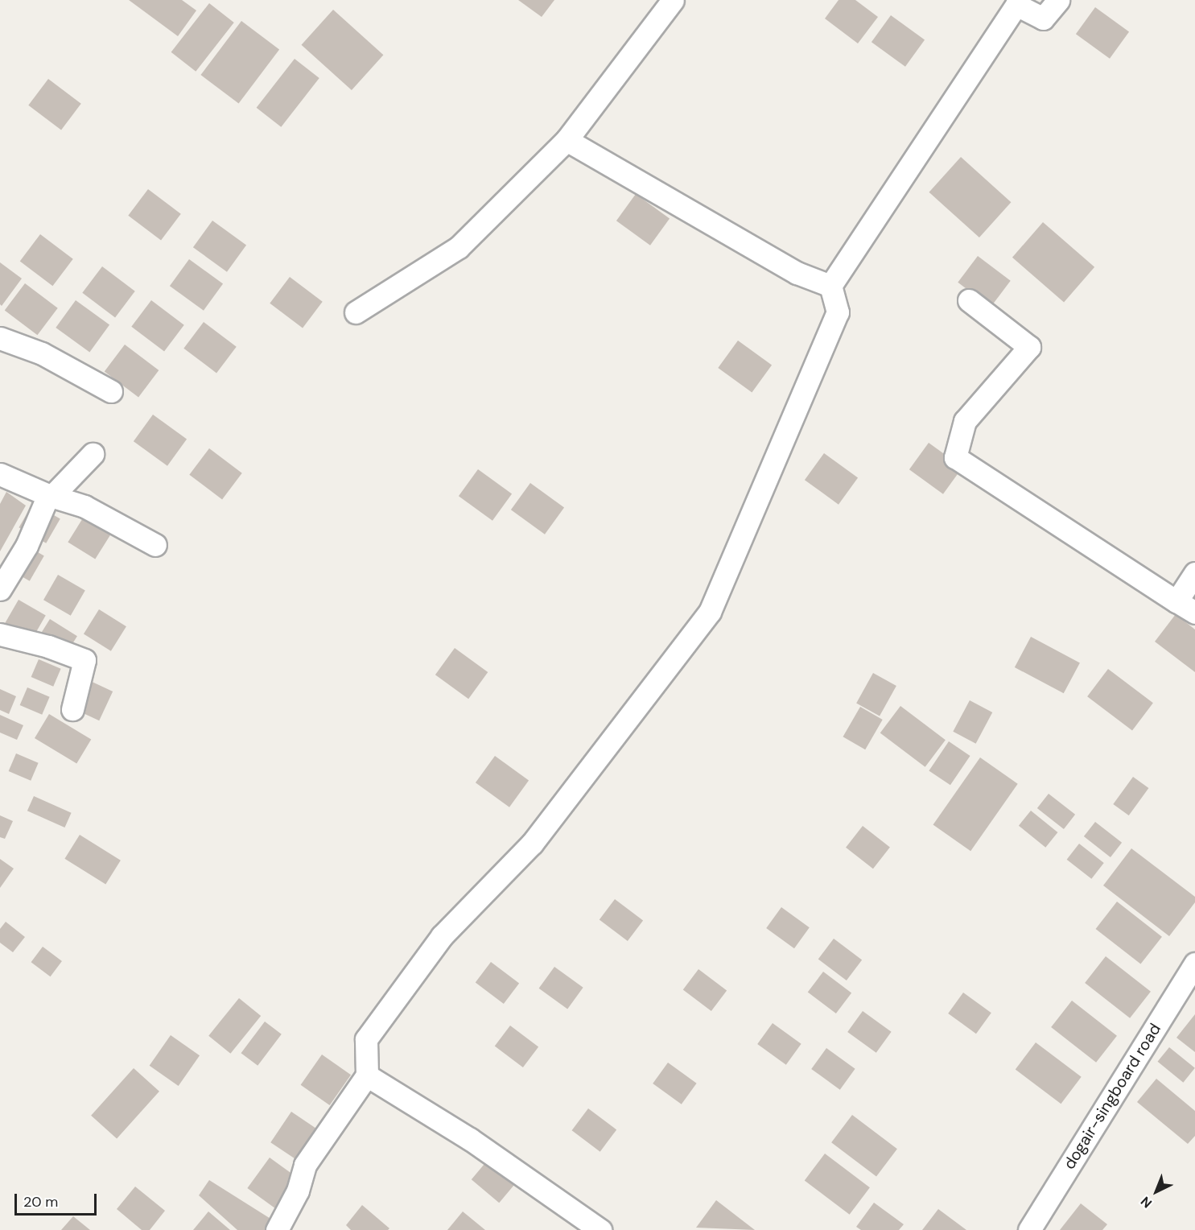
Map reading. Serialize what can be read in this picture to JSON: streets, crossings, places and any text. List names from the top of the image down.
{
  "streets": {
    "street": ["dogair-singboard road"]
  },
  "scale_bar": "20 m",
  "north": "bottom left"
}
